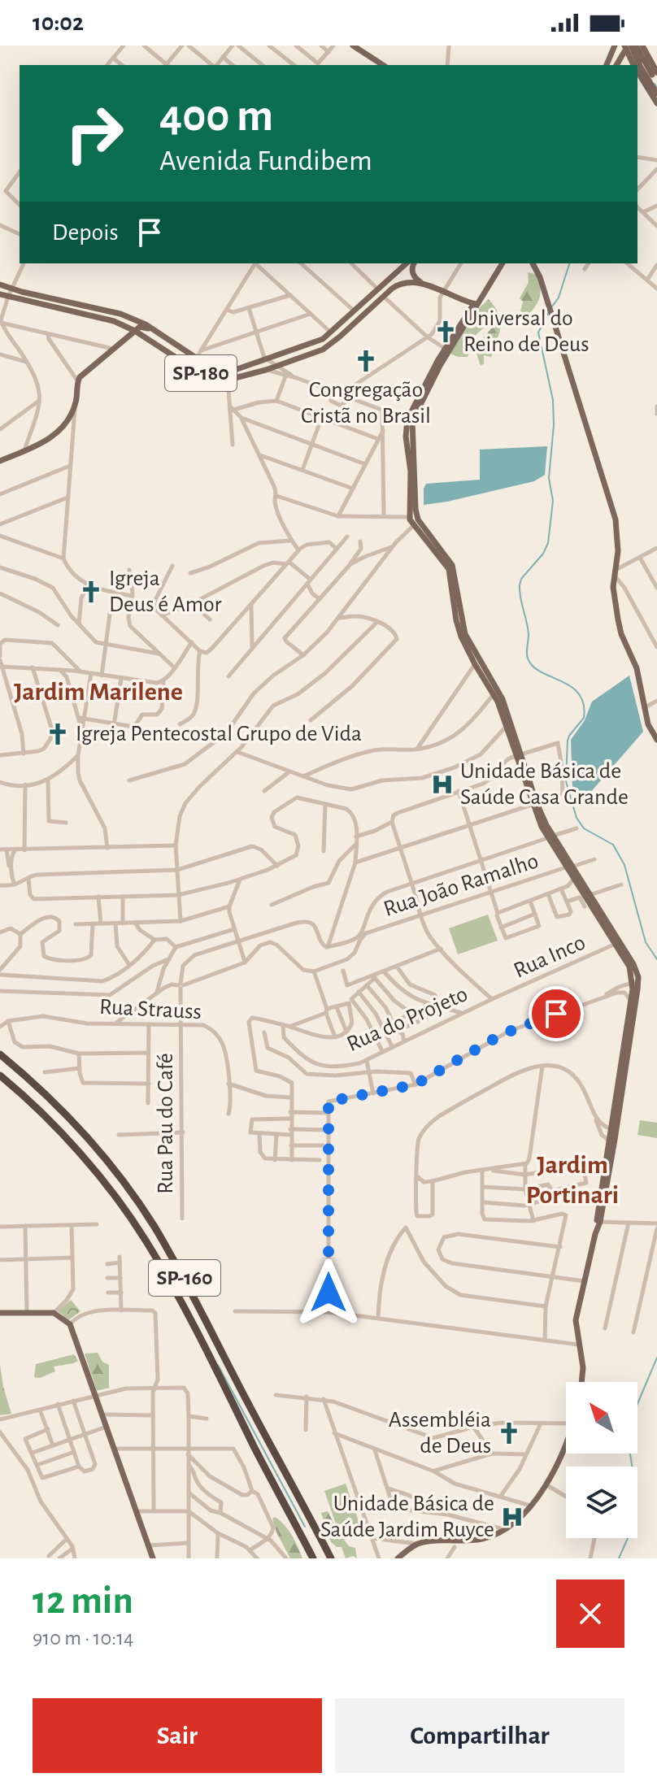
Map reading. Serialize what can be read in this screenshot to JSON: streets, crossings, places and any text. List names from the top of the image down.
{
  "streets": {
    "highway": ["SP-160"],
    "main road": ["SP-180"],
    "street": [
      "Rua João Ramalho",
      "Rua Inco",
      "Rua Strauss",
      "Rua do Projeto",
      "Rua Pau do Café"
    ]
  },
  "crossings": [
    ["Rua Inco", "Rua do Projeto"],
    ["Rua Strauss", "Rua Pau do Café"]
  ],
  "districts": ["Jardim Marilene", "Jardim Portinari"],
  "places": {
    "church": [
      "Universal do Reino de Deus",
      "Congregação Cristã no Brasil",
      "Igreja Deus é Amor",
      "Igreja Pentecostal Grupo de Vida",
      "Assembléia de Deus"
    ],
    "hospital": ["Unidade Básica de Saúde Casa Grande", "Unidade Básica de Saúde Jardim Ruyce"]
  },
  "north": "top left",
  "page": {
    "status": "10:02",
    "turn": ["400 m", "Avenida Fundibem"],
    "then": "Depois",
    "heading": ["12 min", "910 m · 10:14"],
    "buttons": ["Sair", "Compartilhar"]
  }
}
